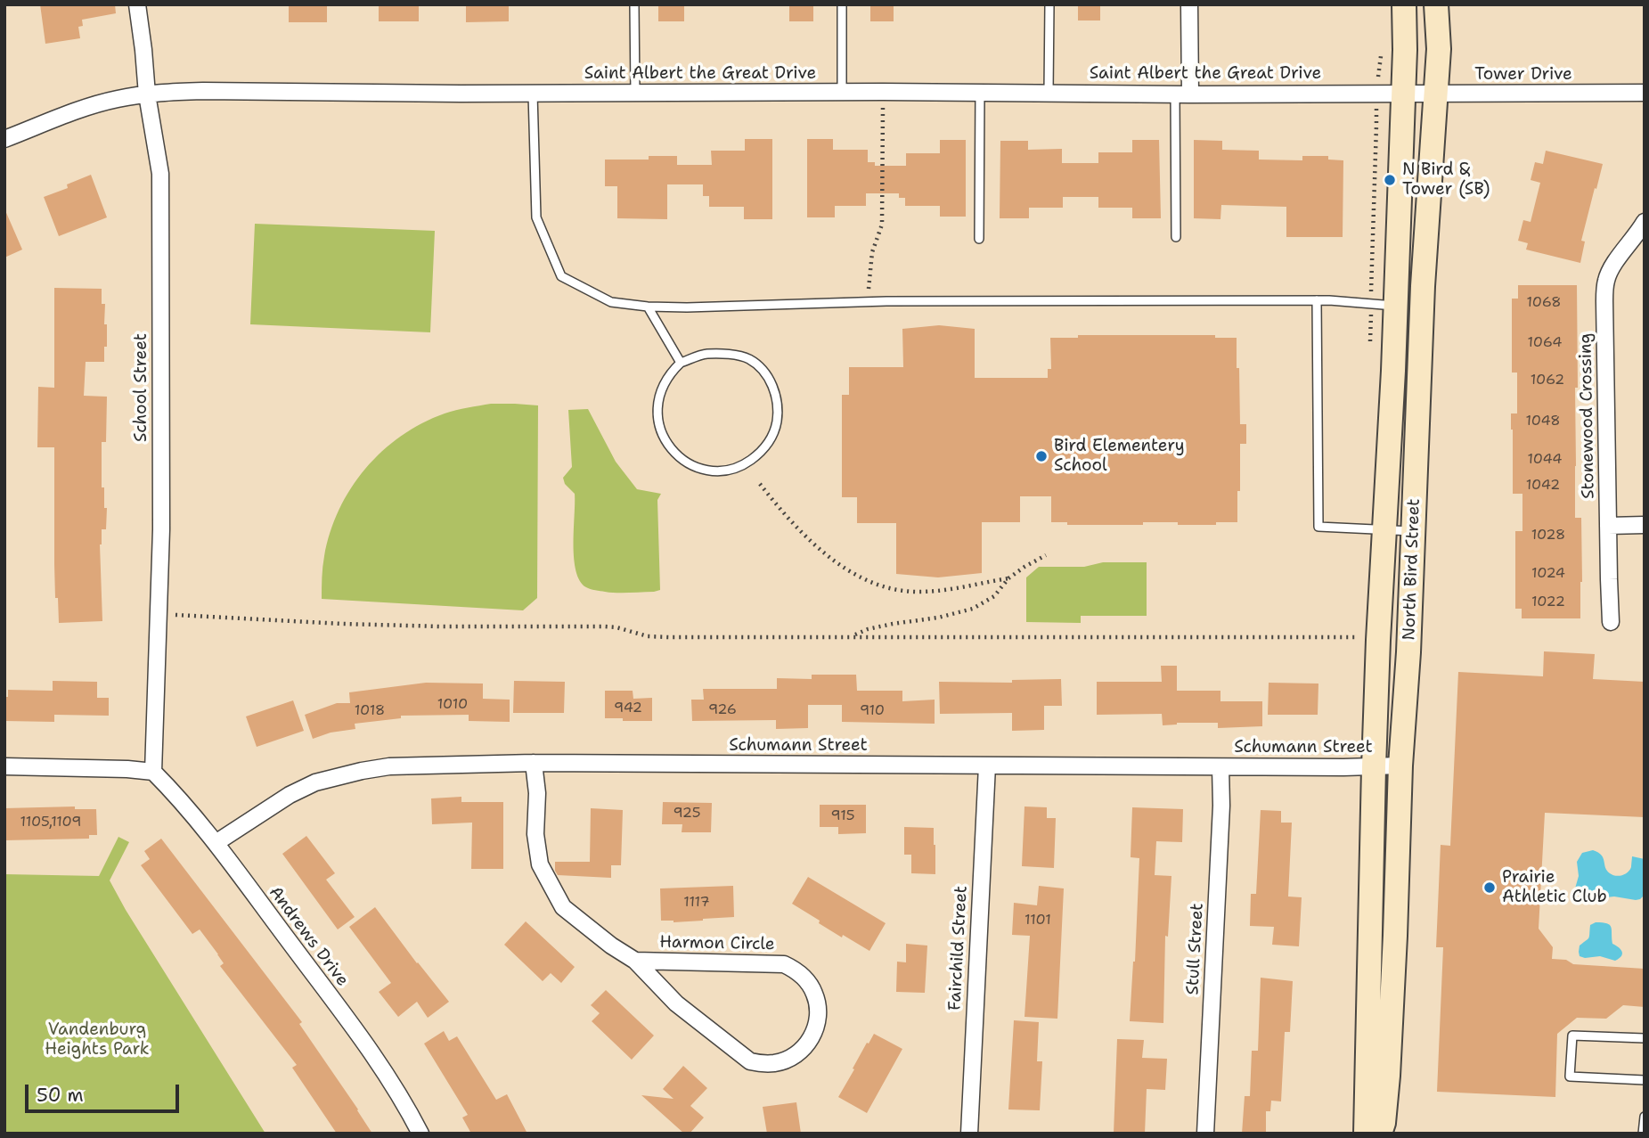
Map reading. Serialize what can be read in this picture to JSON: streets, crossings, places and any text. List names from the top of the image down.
{
  "streets": {
    "street": [
      "Saint Albert the Great Drive",
      "Tower Drive",
      "School Street",
      "Stonewood Crossing",
      "North Bird Street",
      "Schumann Street",
      "Andrews Drive",
      "Harmon Circle",
      "Fairchild Street",
      "Stull Street"
    ]
  },
  "crossings": [
    ["Saint Albert the Great Drive", "Tower Drive"],
    ["Saint Albert the Great Drive", "School Street"],
    ["Saint Albert the Great Drive", "North Bird Street"],
    ["Tower Drive", "North Bird Street"],
    ["School Street", "Andrews Drive"],
    ["North Bird Street", "Schumann Street"],
    ["Schumann Street", "Andrews Drive"],
    ["Schumann Street", "Harmon Circle"],
    ["Schumann Street", "Fairchild Street"],
    ["Schumann Street", "Stull Street"]
  ],
  "parks": ["Vandenburg Heights Park"],
  "places": ["N Bird & Tower (SB)", "Bird Elementery School", "Prairie Athletic Club"],
  "house_numbers": [
    "1068",
    "1064",
    "1062",
    "1048",
    "1044",
    "1042",
    "1028",
    "1024",
    "1022",
    "1010",
    "942",
    "926",
    "1018",
    "910",
    "925",
    "915",
    "1105,1109",
    "1117",
    "1101"
  ],
  "scale_bar": "50 m"
}
